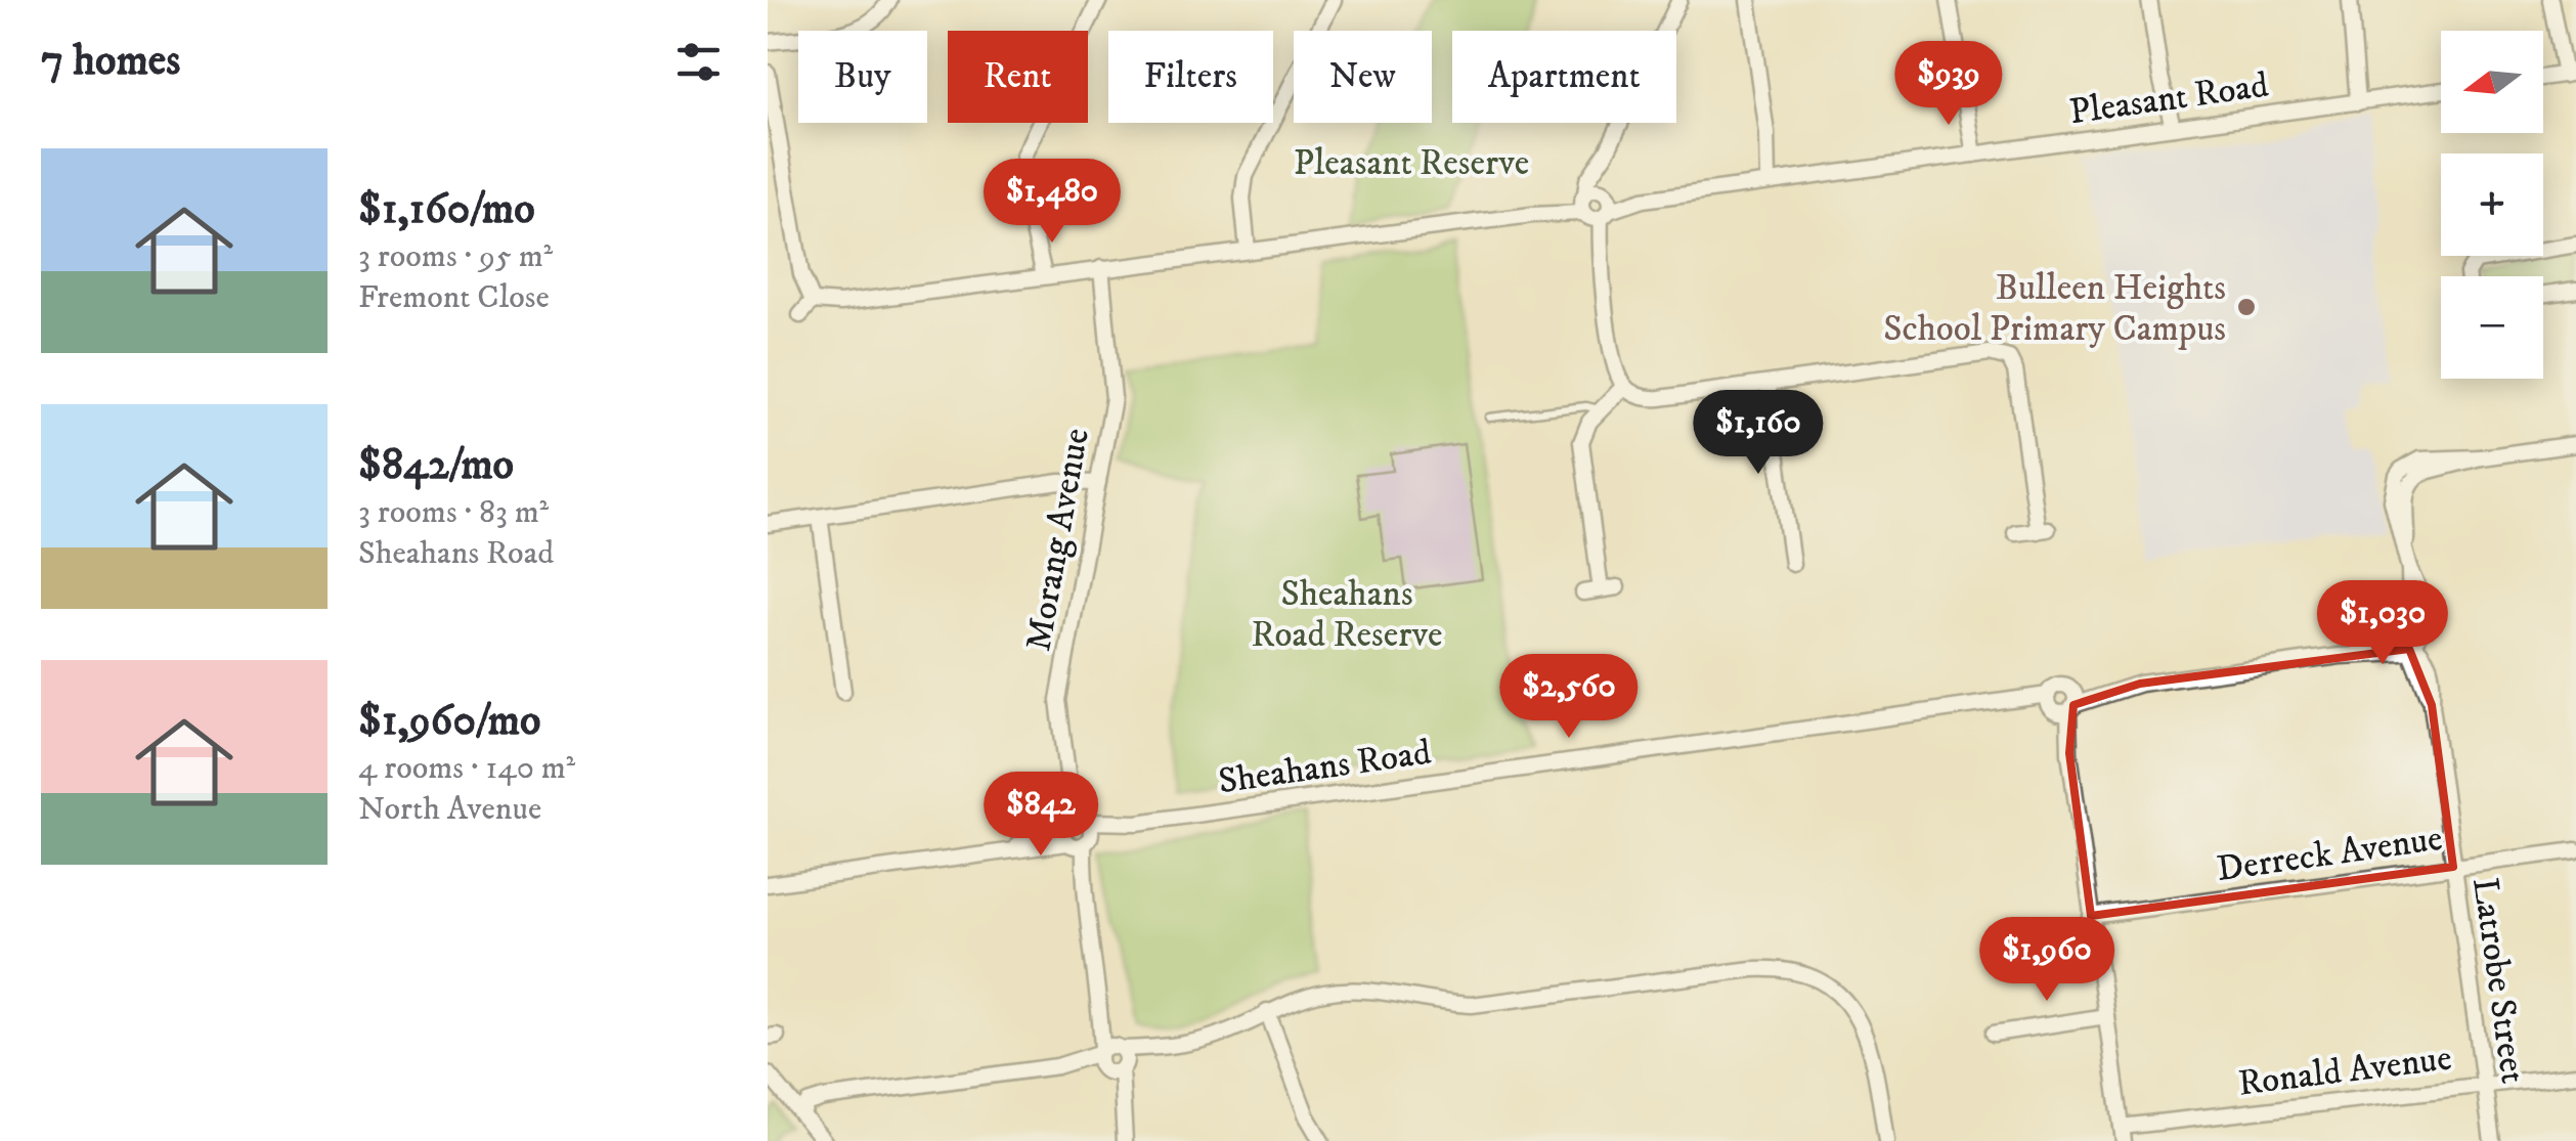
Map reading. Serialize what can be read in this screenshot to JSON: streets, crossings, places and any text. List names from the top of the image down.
{
  "streets": {
    "street": [
      "Pleasant Road",
      "Morang Avenue",
      "Sheahans Road",
      "Derreck Avenue",
      "Latrobe Street",
      "Ronald Avenue"
    ]
  },
  "crossings": [
    ["Pleasant Road", "Morang Avenue"],
    ["Morang Avenue", "Sheahans Road"],
    ["Sheahans Road", "Latrobe Street"],
    ["Derreck Avenue", "Latrobe Street"],
    ["Latrobe Street", "Ronald Avenue"]
  ],
  "parks": ["Pleasant Reserve", "Sheahans Road Reserve"],
  "places": ["Bulleen Heights School Primary Campus"],
  "north": "left",
  "page": {
    "heading": "7 homes",
    "map_buttons": ["+", "−"],
    "chip": [
      "Buy",
      "Rent",
      "Filters",
      "New",
      "Apartment"
    ],
    "price": [
      "$939",
      "$1,480",
      "$1,160",
      "$1,030",
      "$2,560",
      "$842",
      "$1,960"
    ],
    "list": [
      {
        "name": "$1,160/mo",
        "note": "3 rooms · 95 m² · Fremont Close"
      },
      {
        "name": "$842/mo",
        "note": "3 rooms · 83 m² · Sheahans Road"
      },
      {
        "name": "$1,960/mo",
        "note": "4 rooms · 140 m² · North Avenue"
      }
    ]
  }
}
